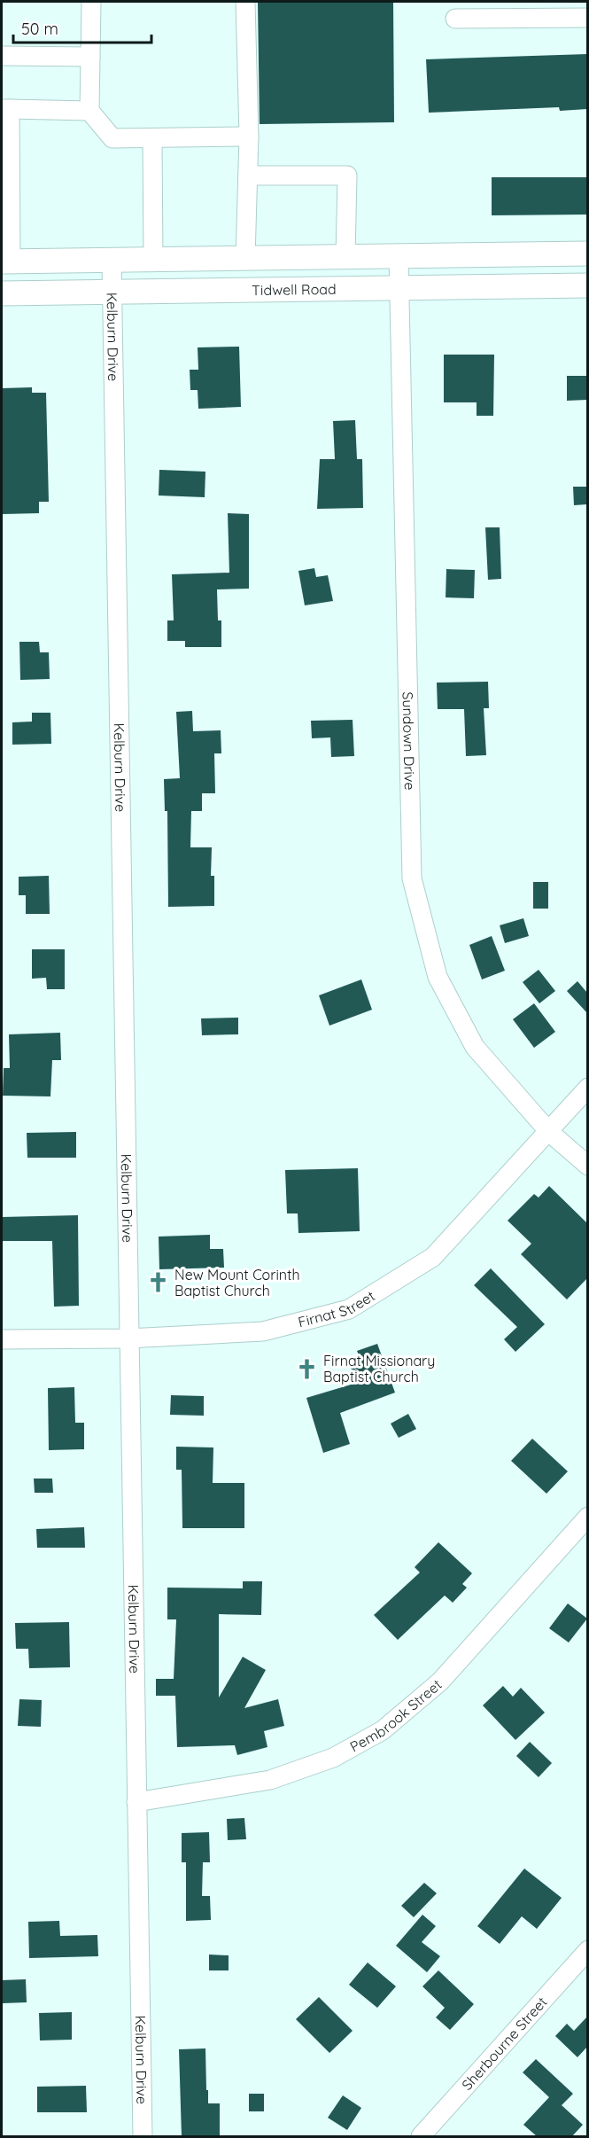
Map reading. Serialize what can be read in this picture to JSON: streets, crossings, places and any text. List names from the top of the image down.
{
  "streets": {
    "main road": ["Tidwell Road"],
    "street": [
      "Kelburn Drive",
      "Sundown Drive",
      "Firnat Street",
      "Pembrook Street",
      "Sherbourne Street"
    ]
  },
  "crossings": [
    ["Tidwell Road", "Kelburn Drive"],
    ["Tidwell Road", "Sundown Drive"],
    ["Kelburn Drive", "Firnat Street"],
    ["Kelburn Drive", "Pembrook Street"],
    ["Sundown Drive", "Firnat Street"]
  ],
  "places": {
    "church": ["New Mount Corinth Baptist Church", "Firnat Missionary Baptist Church"]
  },
  "scale_bar": "50 m"
}
